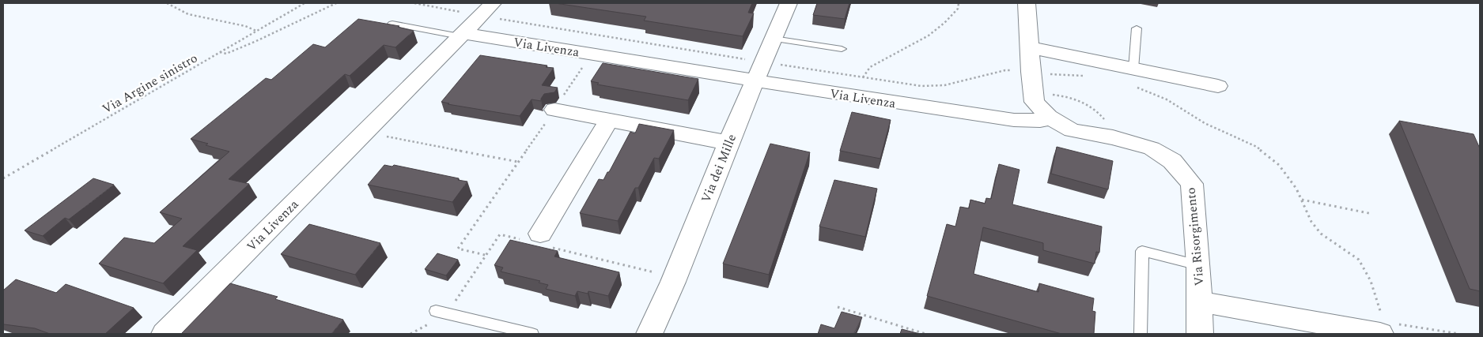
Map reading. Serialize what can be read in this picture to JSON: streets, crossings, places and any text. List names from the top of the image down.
{
  "streets": {
    "street": ["Via Livenza", "Via dei Mille", "Via Risorgimento"],
    "path": ["Via Argine sinistro"]
  },
  "crossings": [
    ["Via Livenza", "Via dei Mille"],
    ["Via Livenza", "Via Risorgimento"]
  ]
}
